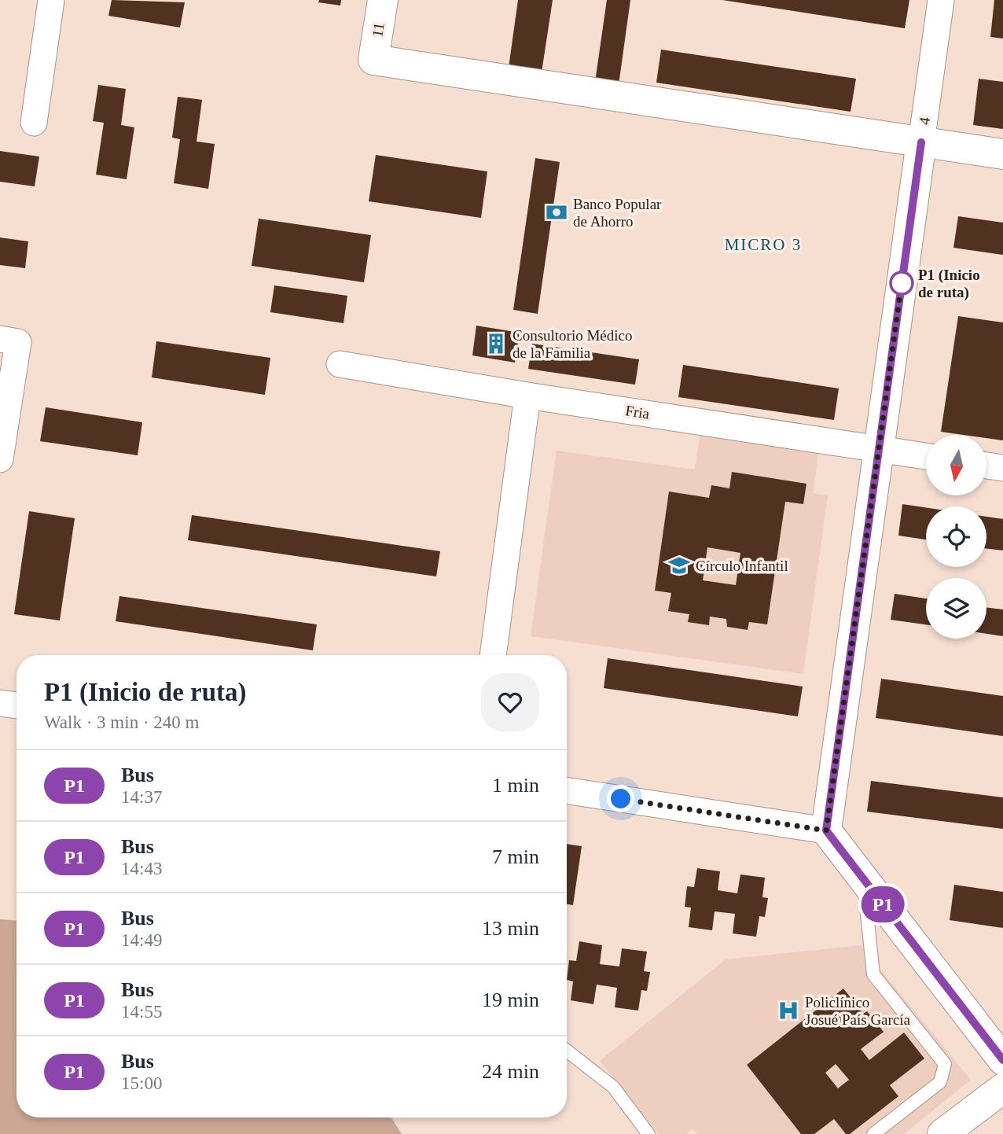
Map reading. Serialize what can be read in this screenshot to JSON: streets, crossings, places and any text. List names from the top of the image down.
{
  "streets": {
    "street": ["11", "4", "Fria"]
  },
  "crossings": [
    ["11", "4"],
    ["4", "Fria"]
  ],
  "districts": ["MICRO 3"],
  "places": {
    "bank": ["Banco Popular de Ahorro"],
    "other": ["P1 (Inicio de ruta)"],
    "building": ["Consultorio Médico de la Familia"],
    "school or university": ["Círculo Infantil"],
    "hospital": ["Policlínico Josué País García"]
  },
  "lines": ["bus line P1"],
  "north": "bottom",
  "page": {
    "on_map": "P1",
    "heading": ["P1 (Inicio de ruta)", "Walk · 3 min · 240 m"],
    "list": [
      {
        "mark": "P1",
        "name": "Bus",
        "note": "14:37",
        "value": "1 min"
      },
      {
        "mark": "P1",
        "name": "Bus",
        "note": "14:43",
        "value": "7 min"
      },
      {
        "mark": "P1",
        "name": "Bus",
        "note": "14:49",
        "value": "13 min"
      },
      {
        "mark": "P1",
        "name": "Bus",
        "note": "14:55",
        "value": "19 min"
      },
      {
        "mark": "P1",
        "name": "Bus",
        "note": "15:00",
        "value": "24 min"
      }
    ]
  }
}
